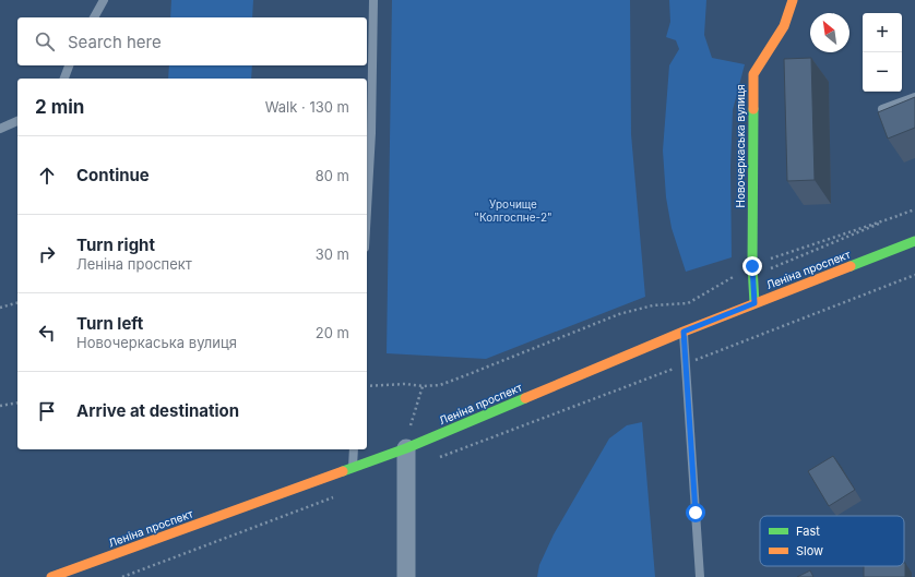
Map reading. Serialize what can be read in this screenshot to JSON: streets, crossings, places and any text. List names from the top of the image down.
{
  "streets": {
    "main road": ["Новочеркаська вулиця", "Леніна проспект"]
  },
  "crossings": [
    ["Новочеркаська вулиця", "Леніна проспект"]
  ],
  "parks": ["Урочище \"Колгоспне-2\""],
  "legend": ["Fast", "Slow"],
  "north": "top left",
  "page": {
    "map_buttons": ["+", "−"],
    "search": "Search here",
    "heading": ["2 min", "Walk · 130 m"],
    "list": [
      ["Continue", "80 m"],
      ["Turn right", "Леніна проспект", "30 m"],
      ["Turn left", "Новочеркаська вулиця", "20 m"],
      "Arrive at destination"
    ]
  }
}
